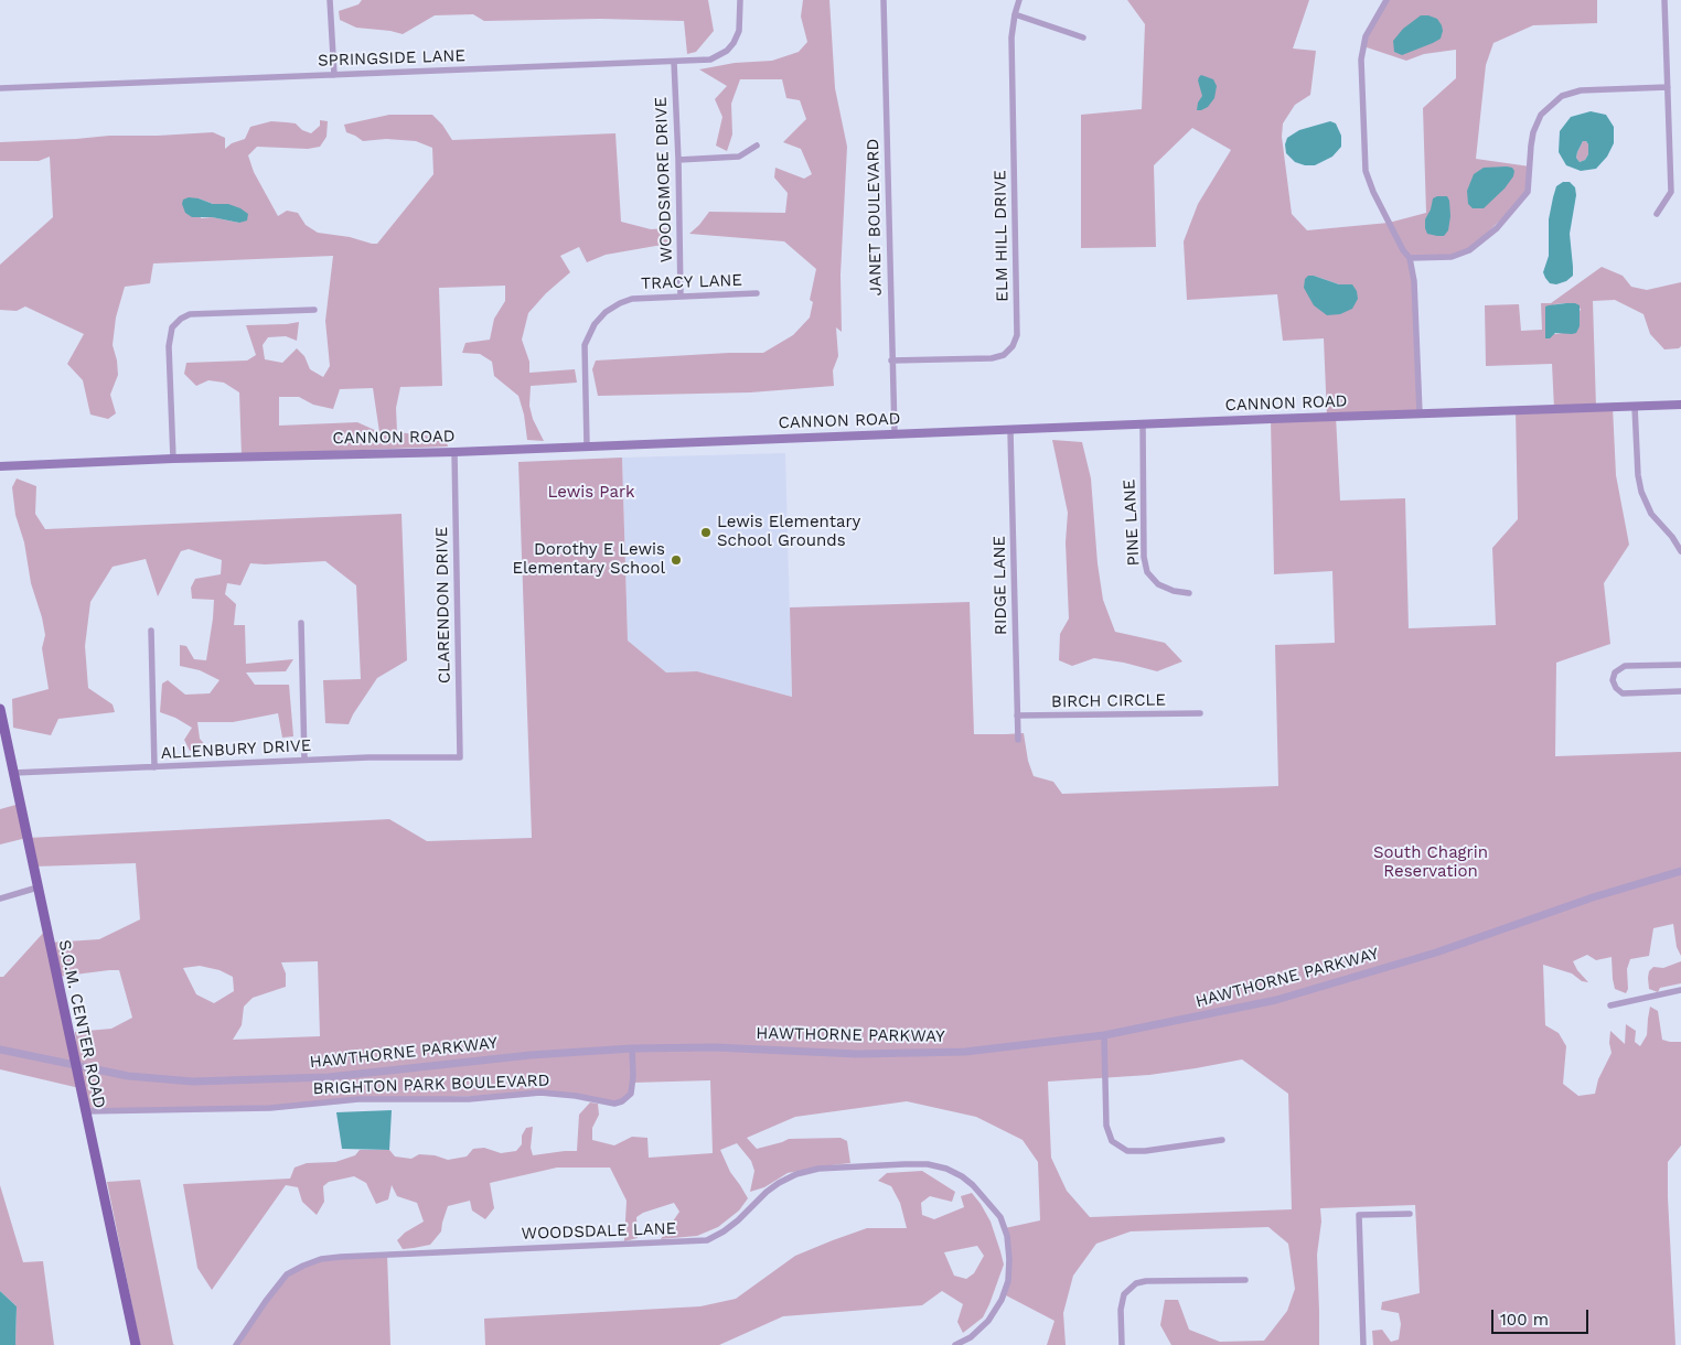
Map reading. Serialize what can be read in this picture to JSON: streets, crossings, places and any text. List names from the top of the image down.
{
  "streets": {
    "main road": ["CANNON ROAD", "S.O.M. CENTER ROAD"],
    "street": [
      "SPRINGSIDE LANE",
      "WOODSMORE DRIVE",
      "JANET BOULEVARD",
      "ELM HILL DRIVE",
      "TRACY LANE",
      "PINE LANE",
      "RIDGE LANE",
      "CLARENDON DRIVE",
      "BIRCH CIRCLE",
      "ALLENBURY DRIVE",
      "HAWTHORNE PARKWAY",
      "BRIGHTON PARK BOULEVARD",
      "WOODSDALE LANE"
    ]
  },
  "crossings": [
    ["SPRINGSIDE LANE", "WOODSMORE DRIVE"],
    ["WOODSMORE DRIVE", "TRACY LANE"],
    ["JANET BOULEVARD", "ELM HILL DRIVE"],
    ["JANET BOULEVARD", "CANNON ROAD"],
    ["TRACY LANE", "CANNON ROAD"],
    ["CANNON ROAD", "PINE LANE"],
    ["CANNON ROAD", "RIDGE LANE"],
    ["CANNON ROAD", "CLARENDON DRIVE"],
    ["RIDGE LANE", "BIRCH CIRCLE"],
    ["CLARENDON DRIVE", "ALLENBURY DRIVE"],
    ["ALLENBURY DRIVE", "S.O.M. CENTER ROAD"],
    ["HAWTHORNE PARKWAY", "S.O.M. CENTER ROAD"],
    ["HAWTHORNE PARKWAY", "BRIGHTON PARK BOULEVARD"],
    ["S.O.M. CENTER ROAD", "BRIGHTON PARK BOULEVARD"]
  ],
  "parks": ["Lewis Park", "South Chagrin Reservation"],
  "places": ["Lewis Elementary School Grounds", "Dorothy E Lewis Elementary School"],
  "scale_bar": "100 m"
}
